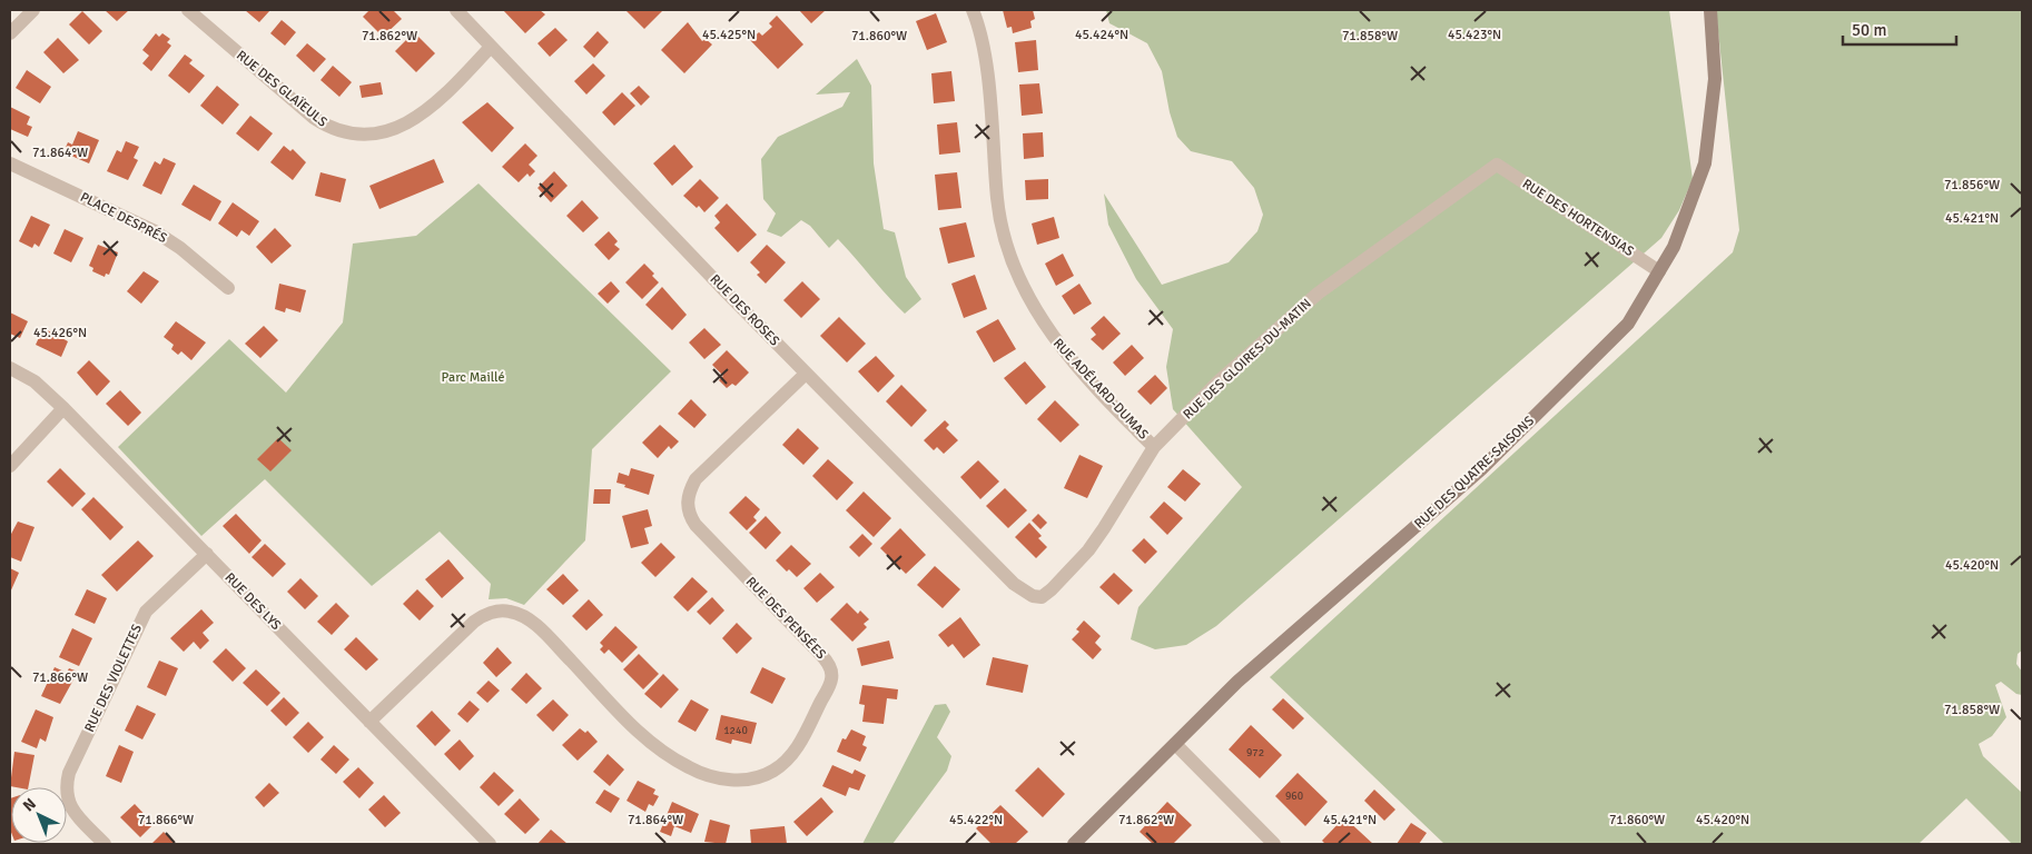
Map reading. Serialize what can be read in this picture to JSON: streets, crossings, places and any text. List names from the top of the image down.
{
  "streets": {
    "street": [
      "RUE DES GLAÏEULS",
      "PLACE DESPRÉS",
      "RUE DES HORTENSIAS",
      "RUE DES ROSES",
      "RUE DES GLOIRES-DU-MATIN",
      "RUE ADÉLARD-DUMAS",
      "RUE DES QUATRE-SAISONS",
      "RUE DES LYS",
      "RUE DES PENSÉES",
      "RUE DES VIOLETTES"
    ]
  },
  "crossings": [
    ["RUE DES GLAÏEULS", "RUE DES ROSES"],
    ["RUE DES HORTENSIAS", "RUE DES GLOIRES-DU-MATIN"],
    ["RUE DES HORTENSIAS", "RUE DES QUATRE-SAISONS"],
    ["RUE DES ROSES", "RUE DES GLOIRES-DU-MATIN"],
    ["RUE DES ROSES", "RUE DES PENSÉES"],
    ["RUE DES GLOIRES-DU-MATIN", "RUE ADÉLARD-DUMAS"],
    ["RUE DES LYS", "RUE DES PENSÉES"],
    ["RUE DES LYS", "RUE DES VIOLETTES"]
  ],
  "parks": ["Parc Maillé"],
  "house_numbers": ["1240", "972", "960"],
  "scale_bar": "50 m",
  "north": "top left",
  "coordinates": [
    "45.425°N",
    "45.424°N",
    "45.423°N",
    "71.862°W",
    "71.860°W",
    "71.858°W",
    "71.864°W",
    "71.856°W",
    "45.421°N",
    "45.426°N",
    "45.420°N",
    "71.866°W",
    "45.422°N"
  ]
}
